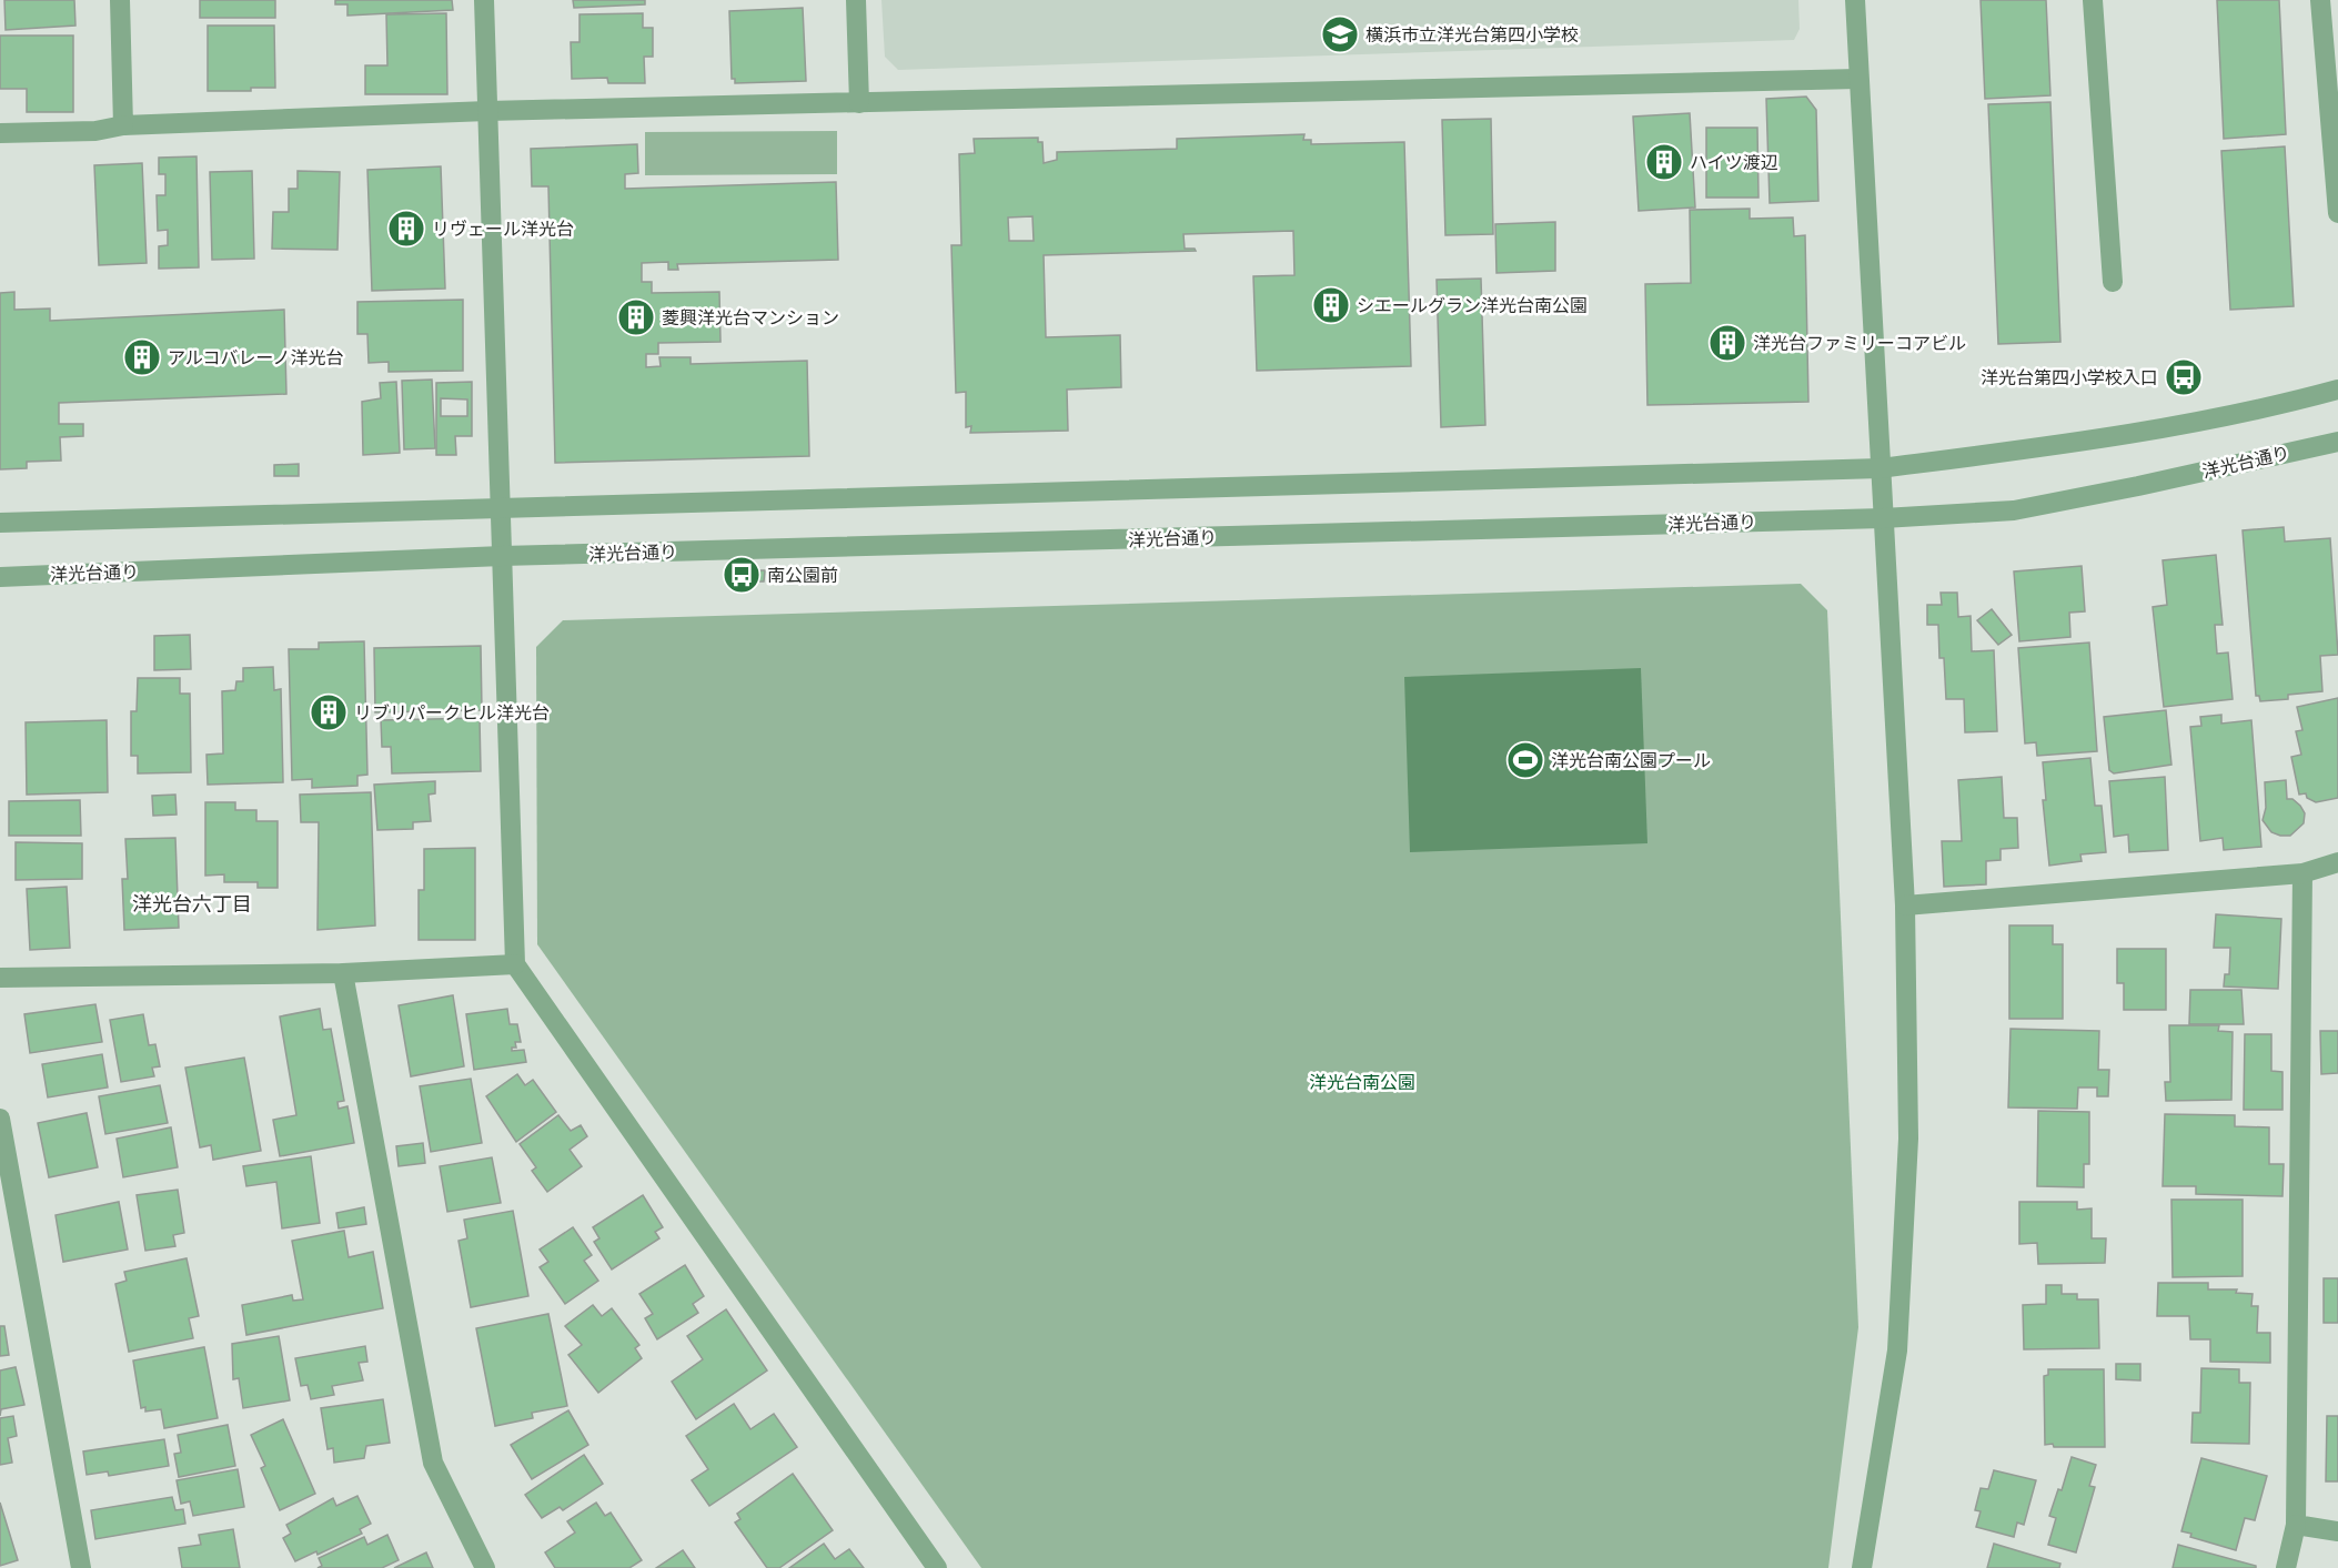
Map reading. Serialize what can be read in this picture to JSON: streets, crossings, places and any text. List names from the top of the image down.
{
  "streets": {
    "street": ["洋光台通り"]
  },
  "districts": ["洋光台六丁目"],
  "parks": ["洋光台南公園"],
  "places": {
    "school or university": ["横浜市立洋光台第四小学校"],
    "building": [
      "ハイツ渡辺",
      "リヴェール洋光台",
      "シエールグラン洋光台南公園",
      "菱興洋光台マンション",
      "洋光台ファミリーコアビル",
      "アルコバレーノ洋光台",
      "リブリパークヒル洋光台"
    ],
    "bus stop": ["洋光台第四小学校入口", "南公園前"],
    "sports": ["洋光台南公園プール"]
  }
}
